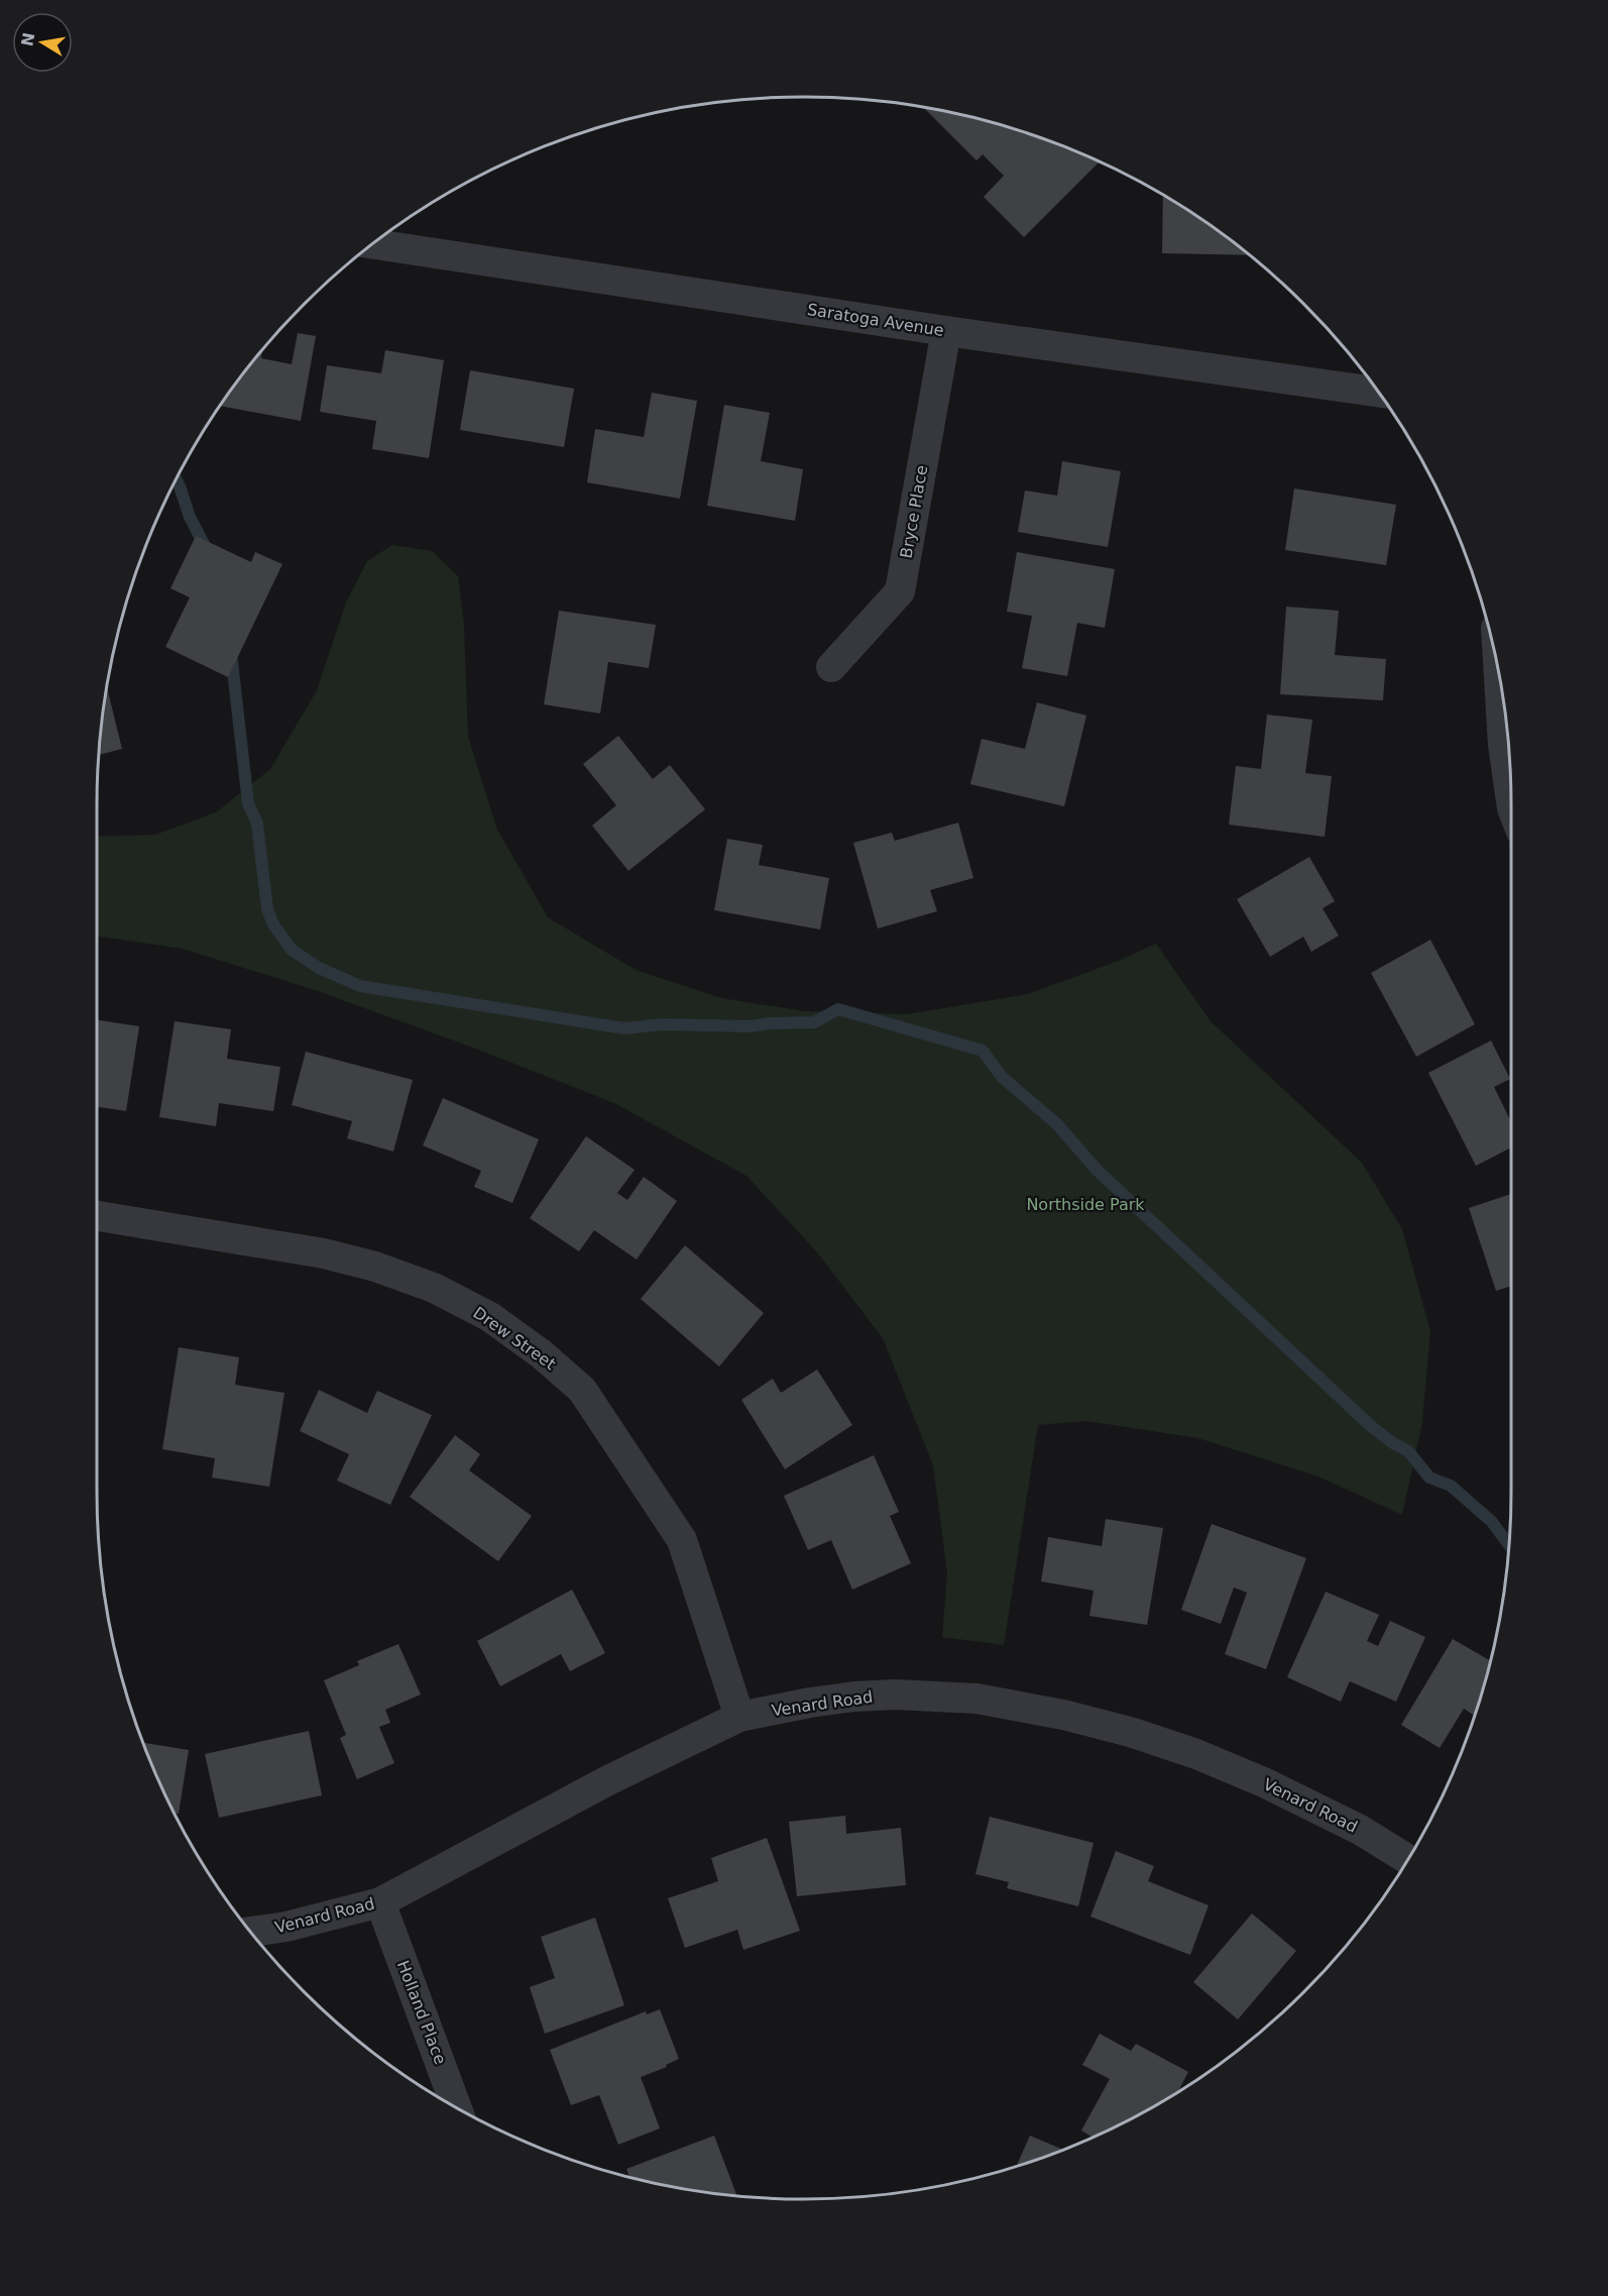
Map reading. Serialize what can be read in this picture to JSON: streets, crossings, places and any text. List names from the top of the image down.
{
  "streets": {
    "street": [
      "Saratoga Avenue",
      "Bryce Place",
      "Drew Street",
      "Venard Road",
      "Holland Place"
    ]
  },
  "crossings": [
    ["Saratoga Avenue", "Bryce Place"],
    ["Drew Street", "Venard Road"],
    ["Venard Road", "Holland Place"]
  ],
  "parks": ["Northside Park"],
  "north": "left"
}
